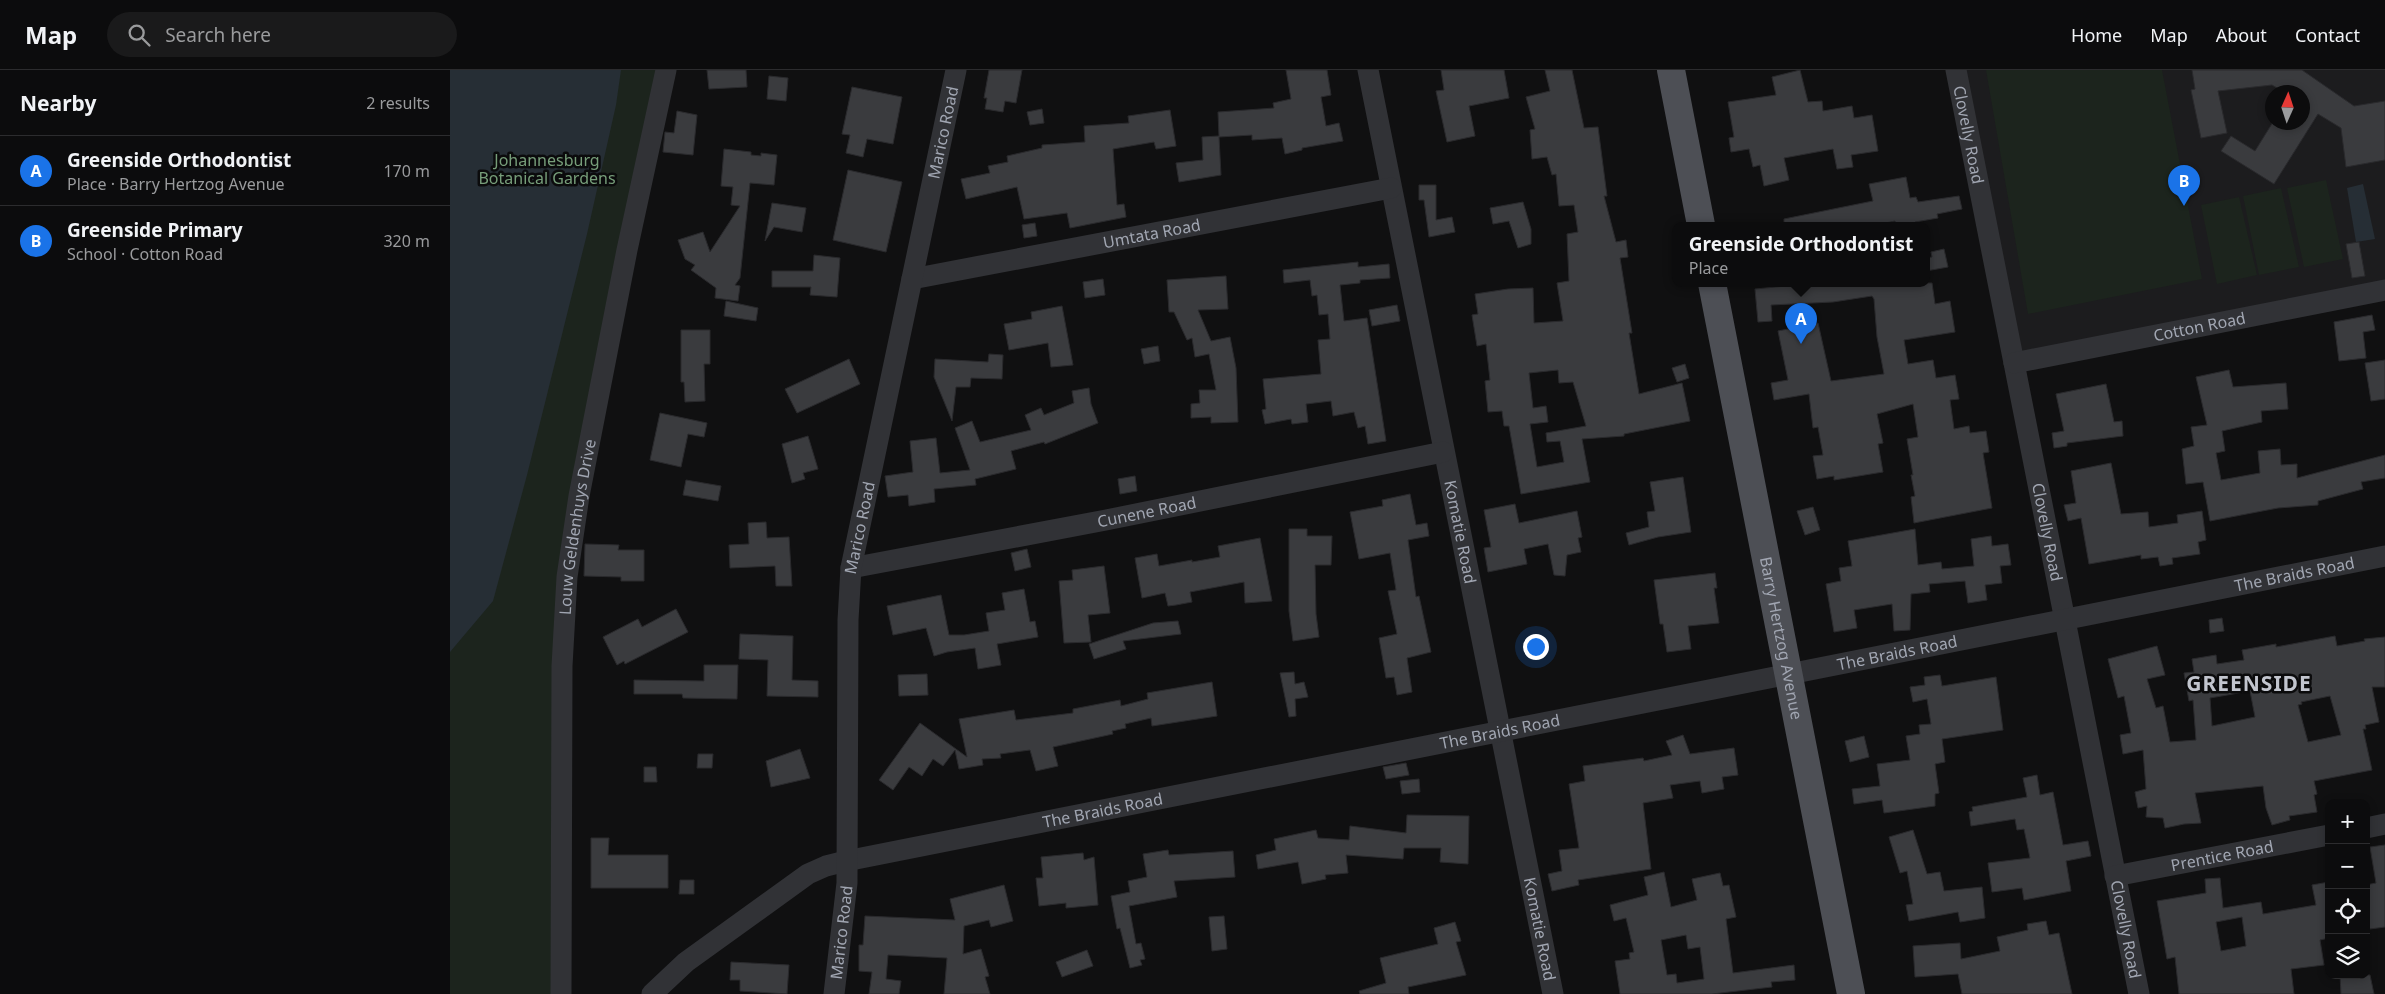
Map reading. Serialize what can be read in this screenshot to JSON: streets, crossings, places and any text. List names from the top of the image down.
{
  "streets": {
    "main road": ["Barry Hertzog Avenue"],
    "street": [
      "Marico Road",
      "Clovelly Road",
      "Umtata Road",
      "Cotton Road",
      "Cunene Road",
      "Louw Geldenhuys Drive",
      "Komatie Road",
      "The Braids Road",
      "Prentice Road"
    ]
  },
  "crossings": [
    ["Marico Road", "Umtata Road"],
    ["Marico Road", "Cunene Road"],
    ["Marico Road", "The Braids Road"],
    ["Clovelly Road", "Cotton Road"],
    ["Clovelly Road", "The Braids Road"],
    ["Clovelly Road", "Prentice Road"],
    ["Umtata Road", "Komatie Road"],
    ["Cunene Road", "Komatie Road"],
    ["Komatie Road", "The Braids Road"],
    ["The Braids Road", "Barry Hertzog Avenue"]
  ],
  "districts": ["GREENSIDE"],
  "parks": ["Johannesburg Botanical Gardens"],
  "north": "top",
  "page": {
    "header": "Map",
    "search": "Search here",
    "nav": [
      "Home",
      "Map",
      "About",
      "Contact"
    ],
    "heading": ["Nearby", "2 results"],
    "list": [
      {
        "mark": "A",
        "name": "Greenside Orthodontist",
        "note": "Place · Barry Hertzog Avenue",
        "value": "170 m"
      },
      {
        "mark": "B",
        "name": "Greenside Primary",
        "note": "School · Cotton Road",
        "value": "320 m"
      }
    ],
    "pins": ["B", "A"],
    "popup": ["Greenside Orthodontist", "Place"],
    "map_buttons": ["+", "−"]
  }
}
